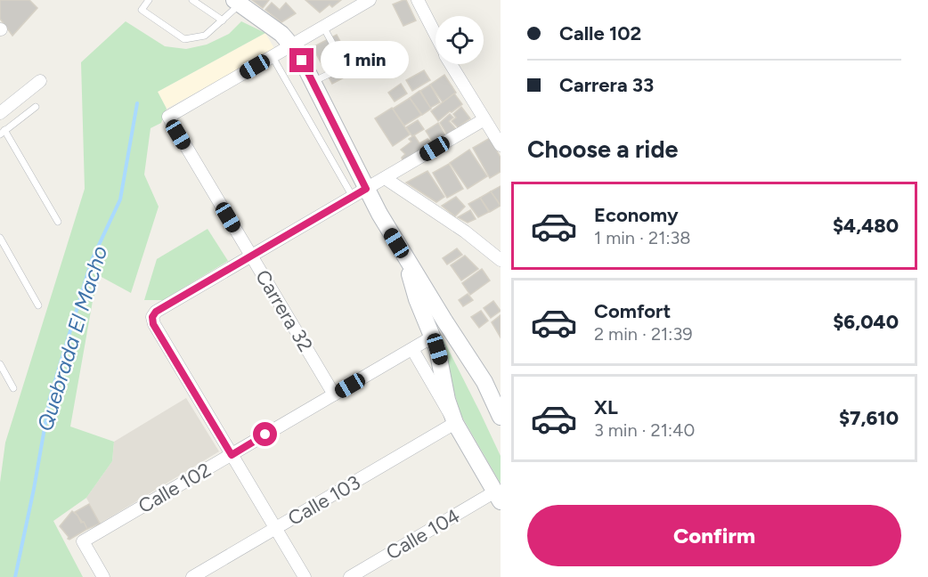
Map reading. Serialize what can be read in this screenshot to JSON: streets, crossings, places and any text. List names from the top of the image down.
{
  "streets": {
    "street": [
      "Carrera 32",
      "Calle 102",
      "Calle 103",
      "Calle 104"
    ]
  },
  "crossings": [
    ["Carrera 32", "Calle 102"]
  ],
  "water": ["Quebrada El Macho"],
  "page": {
    "banner": ["Calle 102", "Carrera 33"],
    "bubble": "1 min",
    "heading": "Choose a ride",
    "list": [
      {
        "name": "Economy",
        "note": "1 min · 21:38",
        "value": "$4,480"
      },
      {
        "name": "Comfort",
        "note": "2 min · 21:39",
        "value": "$6,040"
      },
      {
        "name": "XL",
        "note": "3 min · 21:40",
        "value": "$7,610"
      }
    ],
    "buttons": "Confirm"
  }
}
